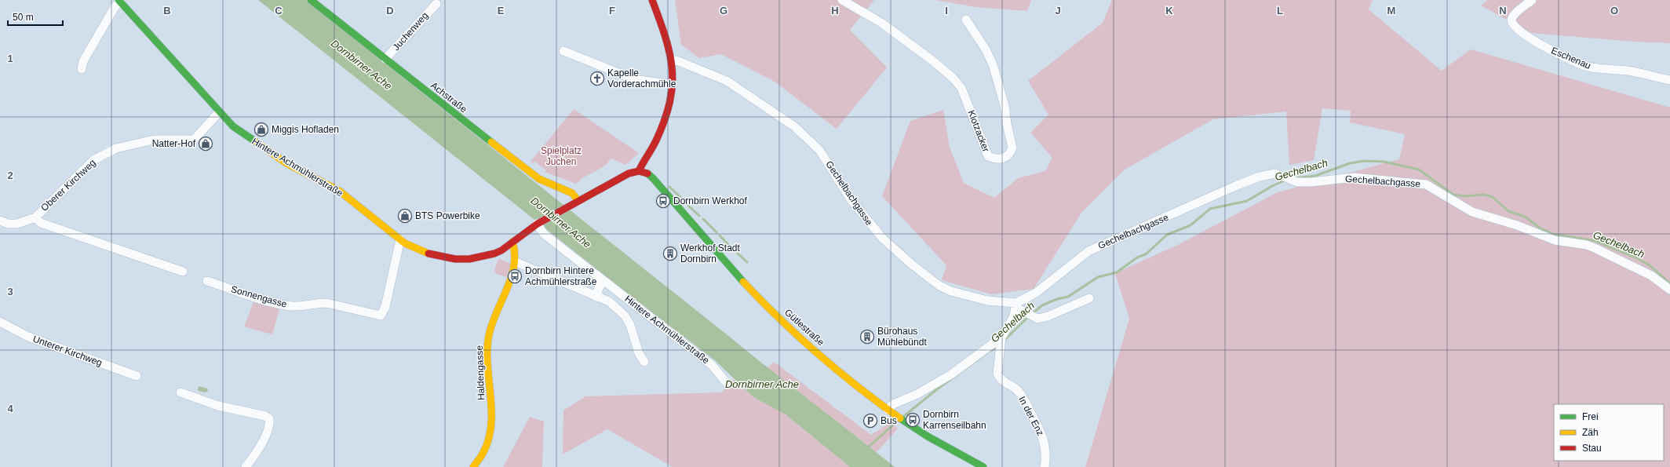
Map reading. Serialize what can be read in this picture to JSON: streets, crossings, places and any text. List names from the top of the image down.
{
  "streets": {
    "street": [
      "Juchenweg",
      "Eschenau",
      "Achstraße",
      "Klotzacker",
      "Hintere Achmühlerstraße",
      "Gechelbachgasse",
      "Oberer Kirchweg",
      "Sonnengasse",
      "Gütlestraße",
      "Unterer Kirchweg",
      "Haldengasse",
      "In der Enz"
    ]
  },
  "crossings": [
    ["Juchenweg", "Achstraße"],
    ["Achstraße", "Hintere Achmühlerstraße"],
    ["Hintere Achmühlerstraße", "Oberer Kirchweg"],
    ["Hintere Achmühlerstraße", "Sonnengasse"],
    ["Hintere Achmühlerstraße", "Gütlestraße"],
    ["Hintere Achmühlerstraße", "Haldengasse"],
    ["Gechelbachgasse", "In der Enz"],
    ["Gütlestraße", "In der Enz"]
  ],
  "water": ["Dornbirner Ache", "Gechelbach"],
  "parks": ["Spielplatz Juchen"],
  "places": {
    "church": ["Kapelle Vorderachmühle"],
    "shop": ["Miggis Hofladen", "Natter-Hof", "BTS Powerbike"],
    "bus stop": ["Dornbirn Werkhof", "Dornbirn Hintere Achmühlerstraße", "Dornbirn Karrenseilbahn"],
    "building": ["Werkhof Stadt Dornbirn", "Bürohaus Mühlebündt"],
    "parking": ["Bus"]
  },
  "legend": ["Frei", "Zäh", "Stau"],
  "scale_bar": "50 m",
  "grid": {
    "columns": [
      "B",
      "C",
      "D",
      "E",
      "F",
      "G",
      "H",
      "I",
      "J",
      "K",
      "L",
      "M",
      "N",
      "O"
    ],
    "rows": [
      "1",
      "2",
      "3",
      "4"
    ]
  }
}
